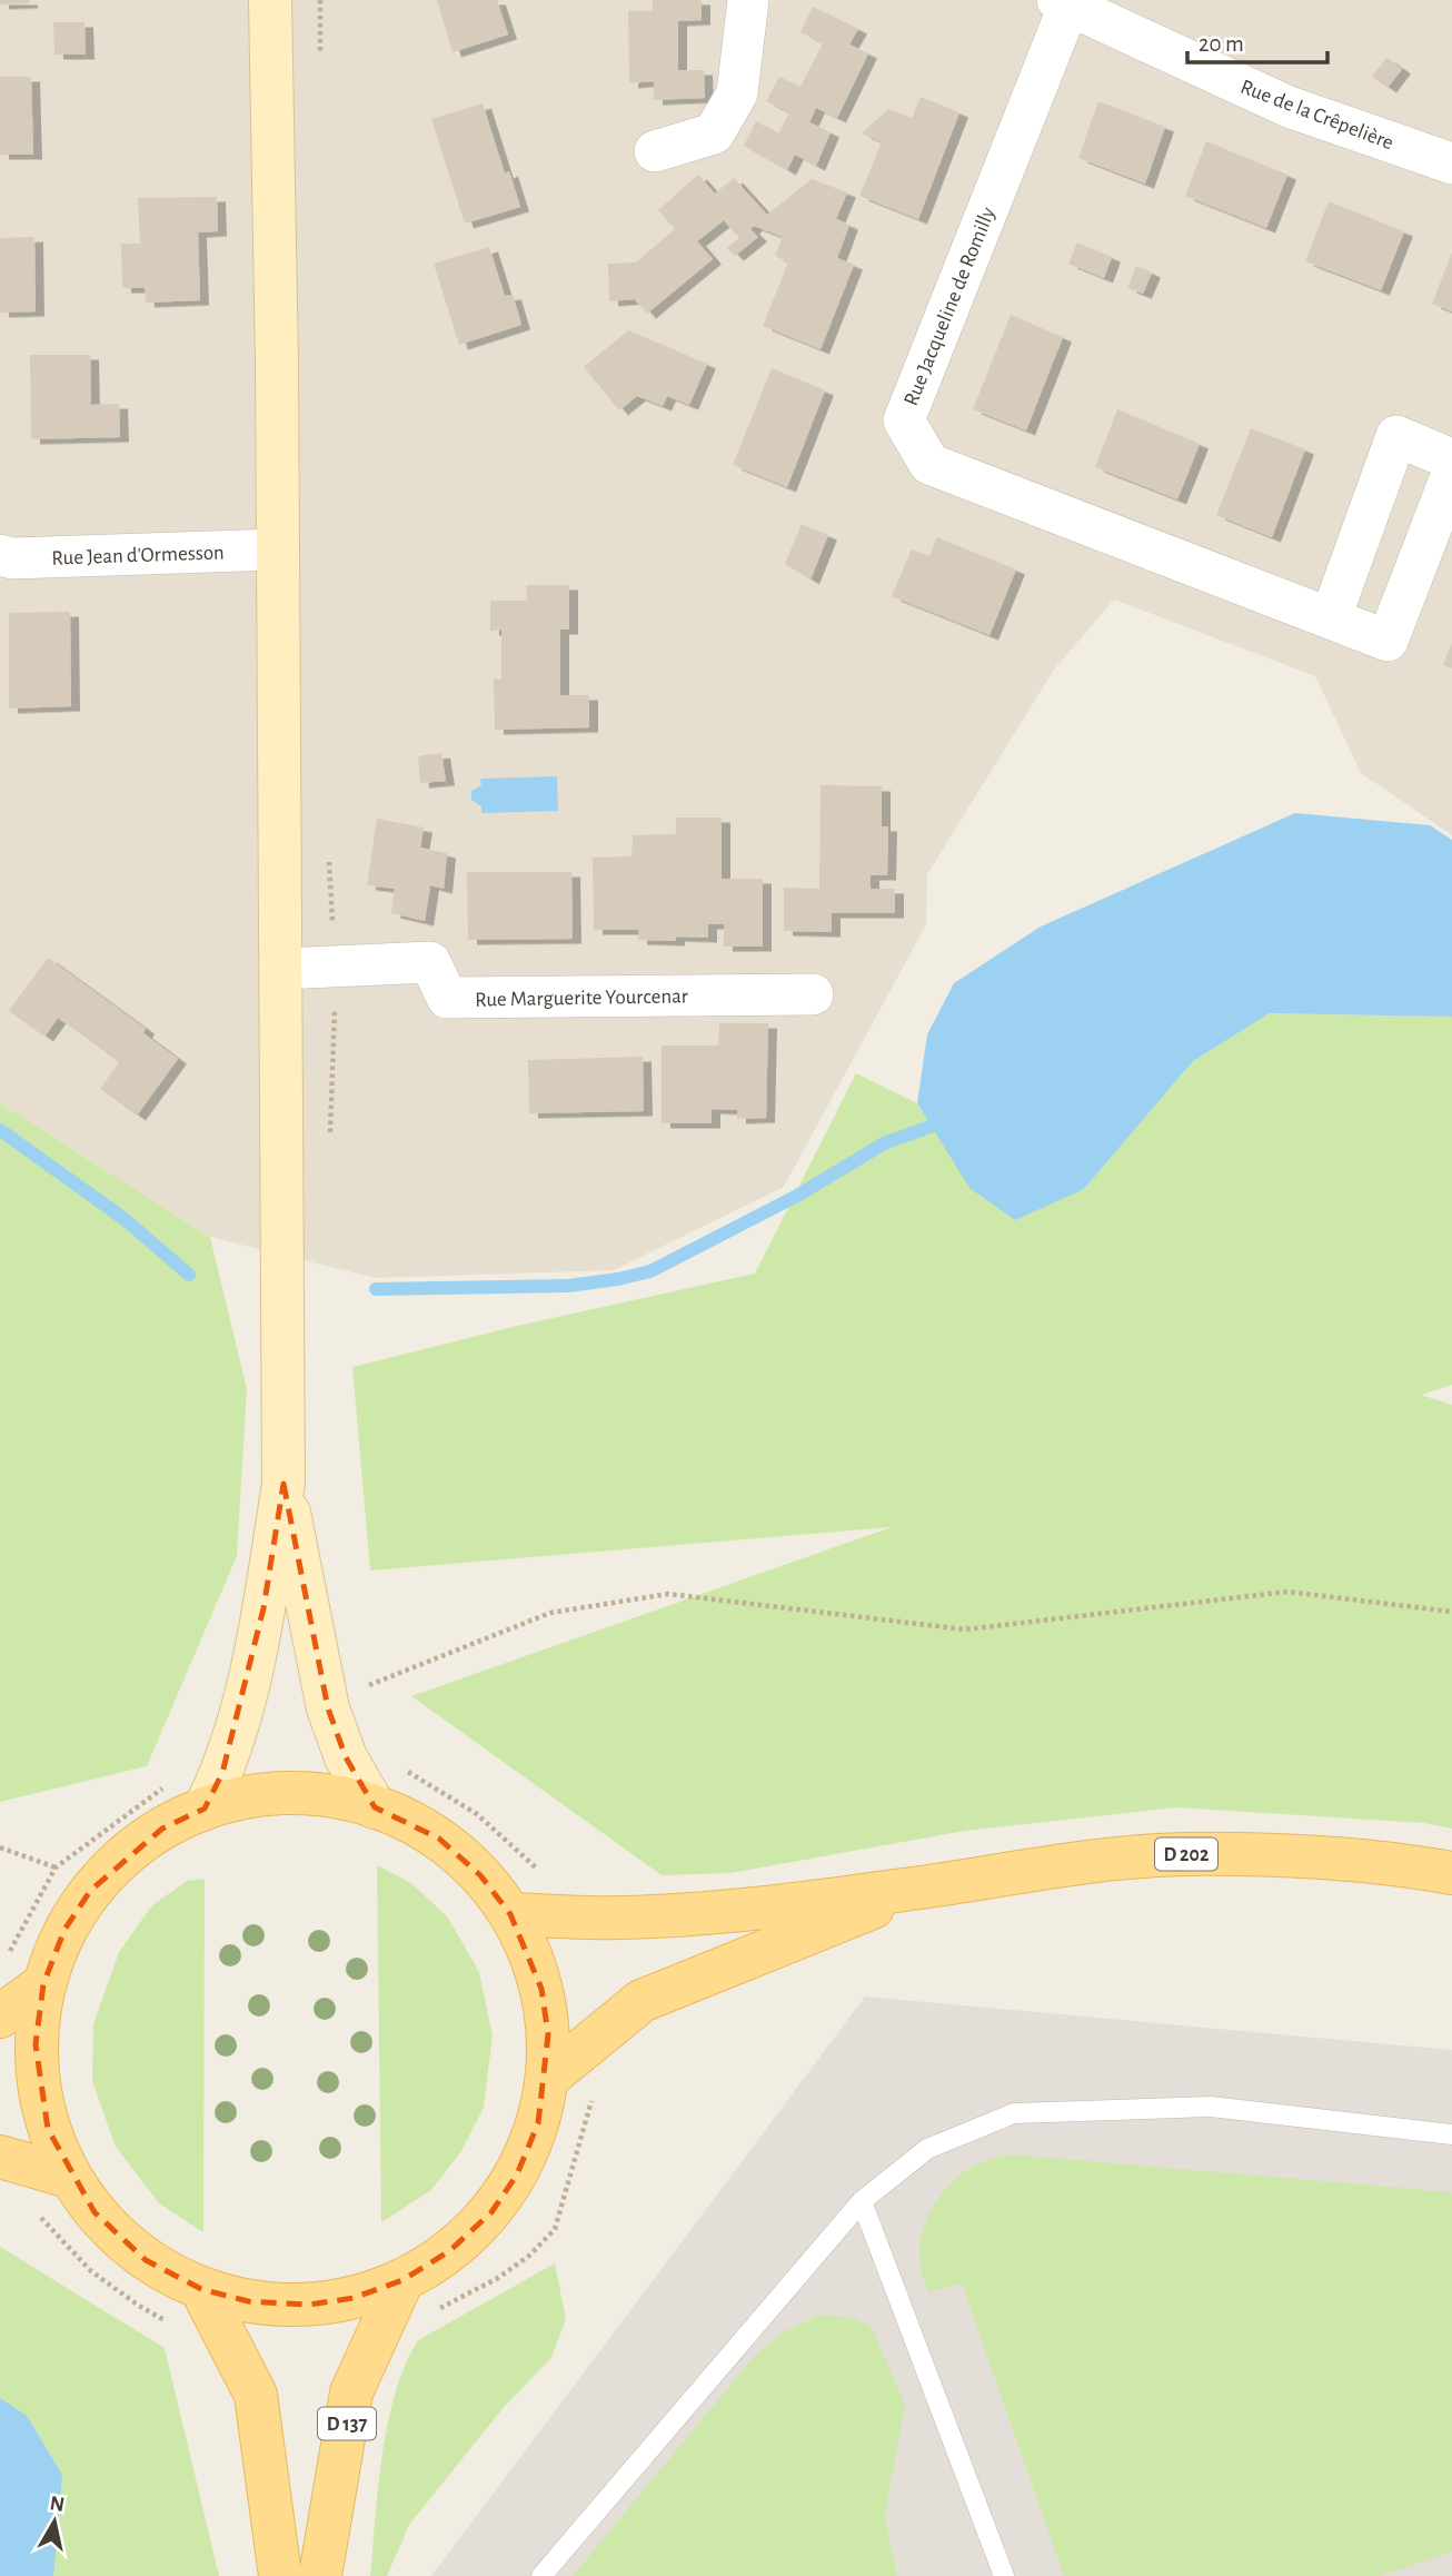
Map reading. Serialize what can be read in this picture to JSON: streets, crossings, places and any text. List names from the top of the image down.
{
  "streets": {
    "main road": ["D 202", "D 137"],
    "street": [
      "Rue de la Crêpelière",
      "Rue Jacqueline de Romilly",
      "Rue Jean d'Ormesson",
      "Rue Marguerite Yourcenar"
    ]
  },
  "crossings": [
    ["Rue de la Crêpelière", "Rue Jacqueline de Romilly"]
  ],
  "scale_bar": "20 m",
  "north": "top"
}
